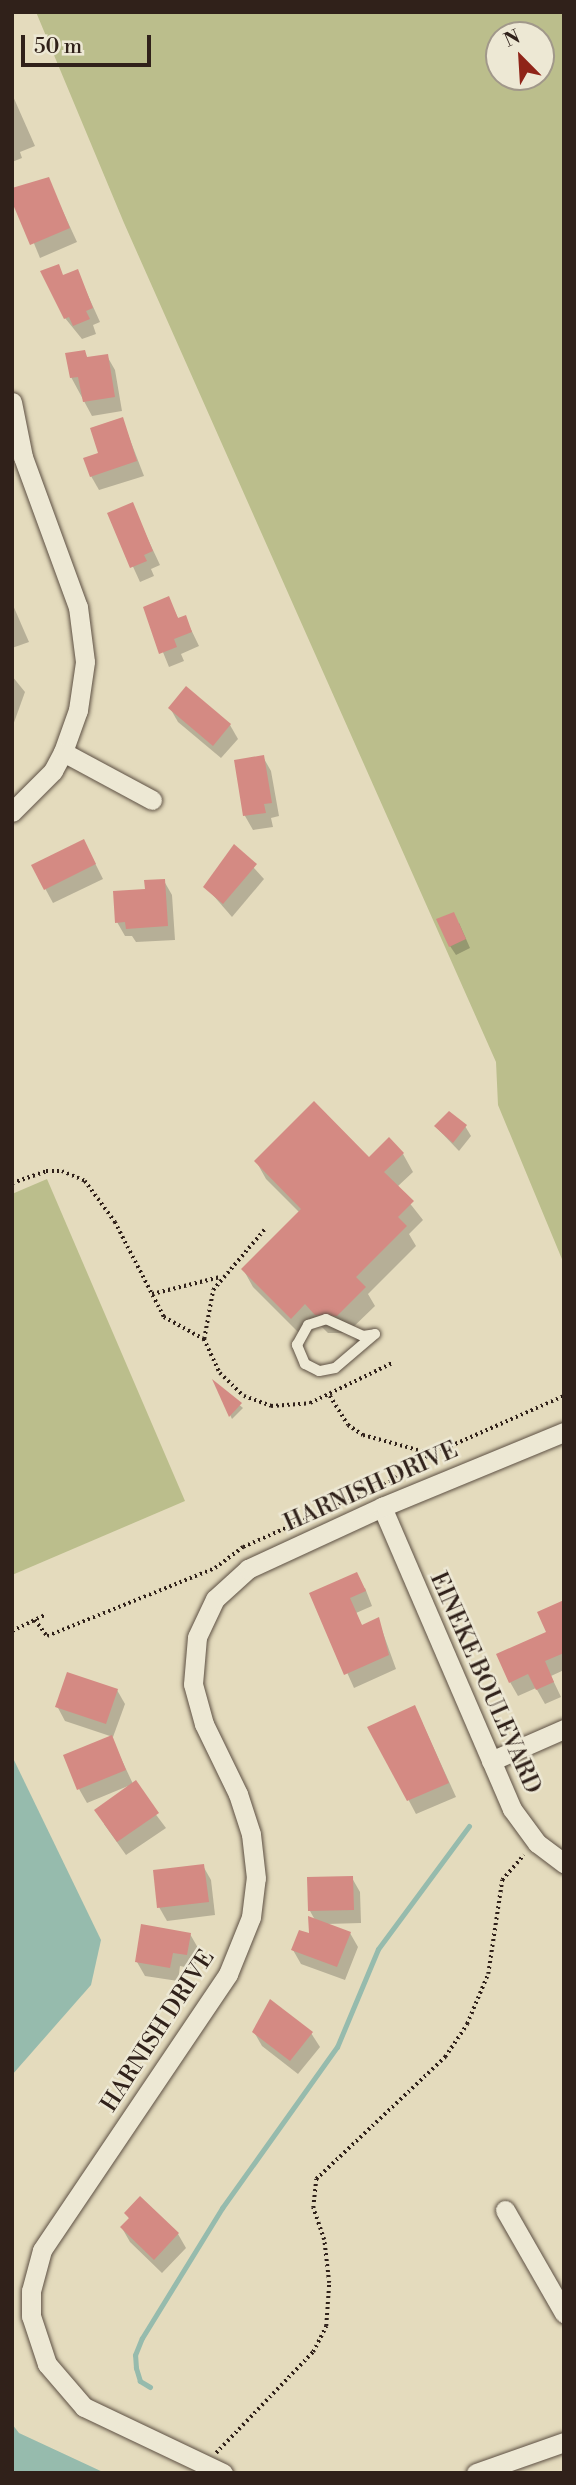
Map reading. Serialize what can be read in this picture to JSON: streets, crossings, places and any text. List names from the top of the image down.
{
  "streets": {
    "street": ["HARNISH DRIVE", "EINEKE BOULEVARD"]
  },
  "crossings": [
    ["HARNISH DRIVE", "EINEKE BOULEVARD"]
  ],
  "scale_bar": "50 m",
  "north": "top left"
}
